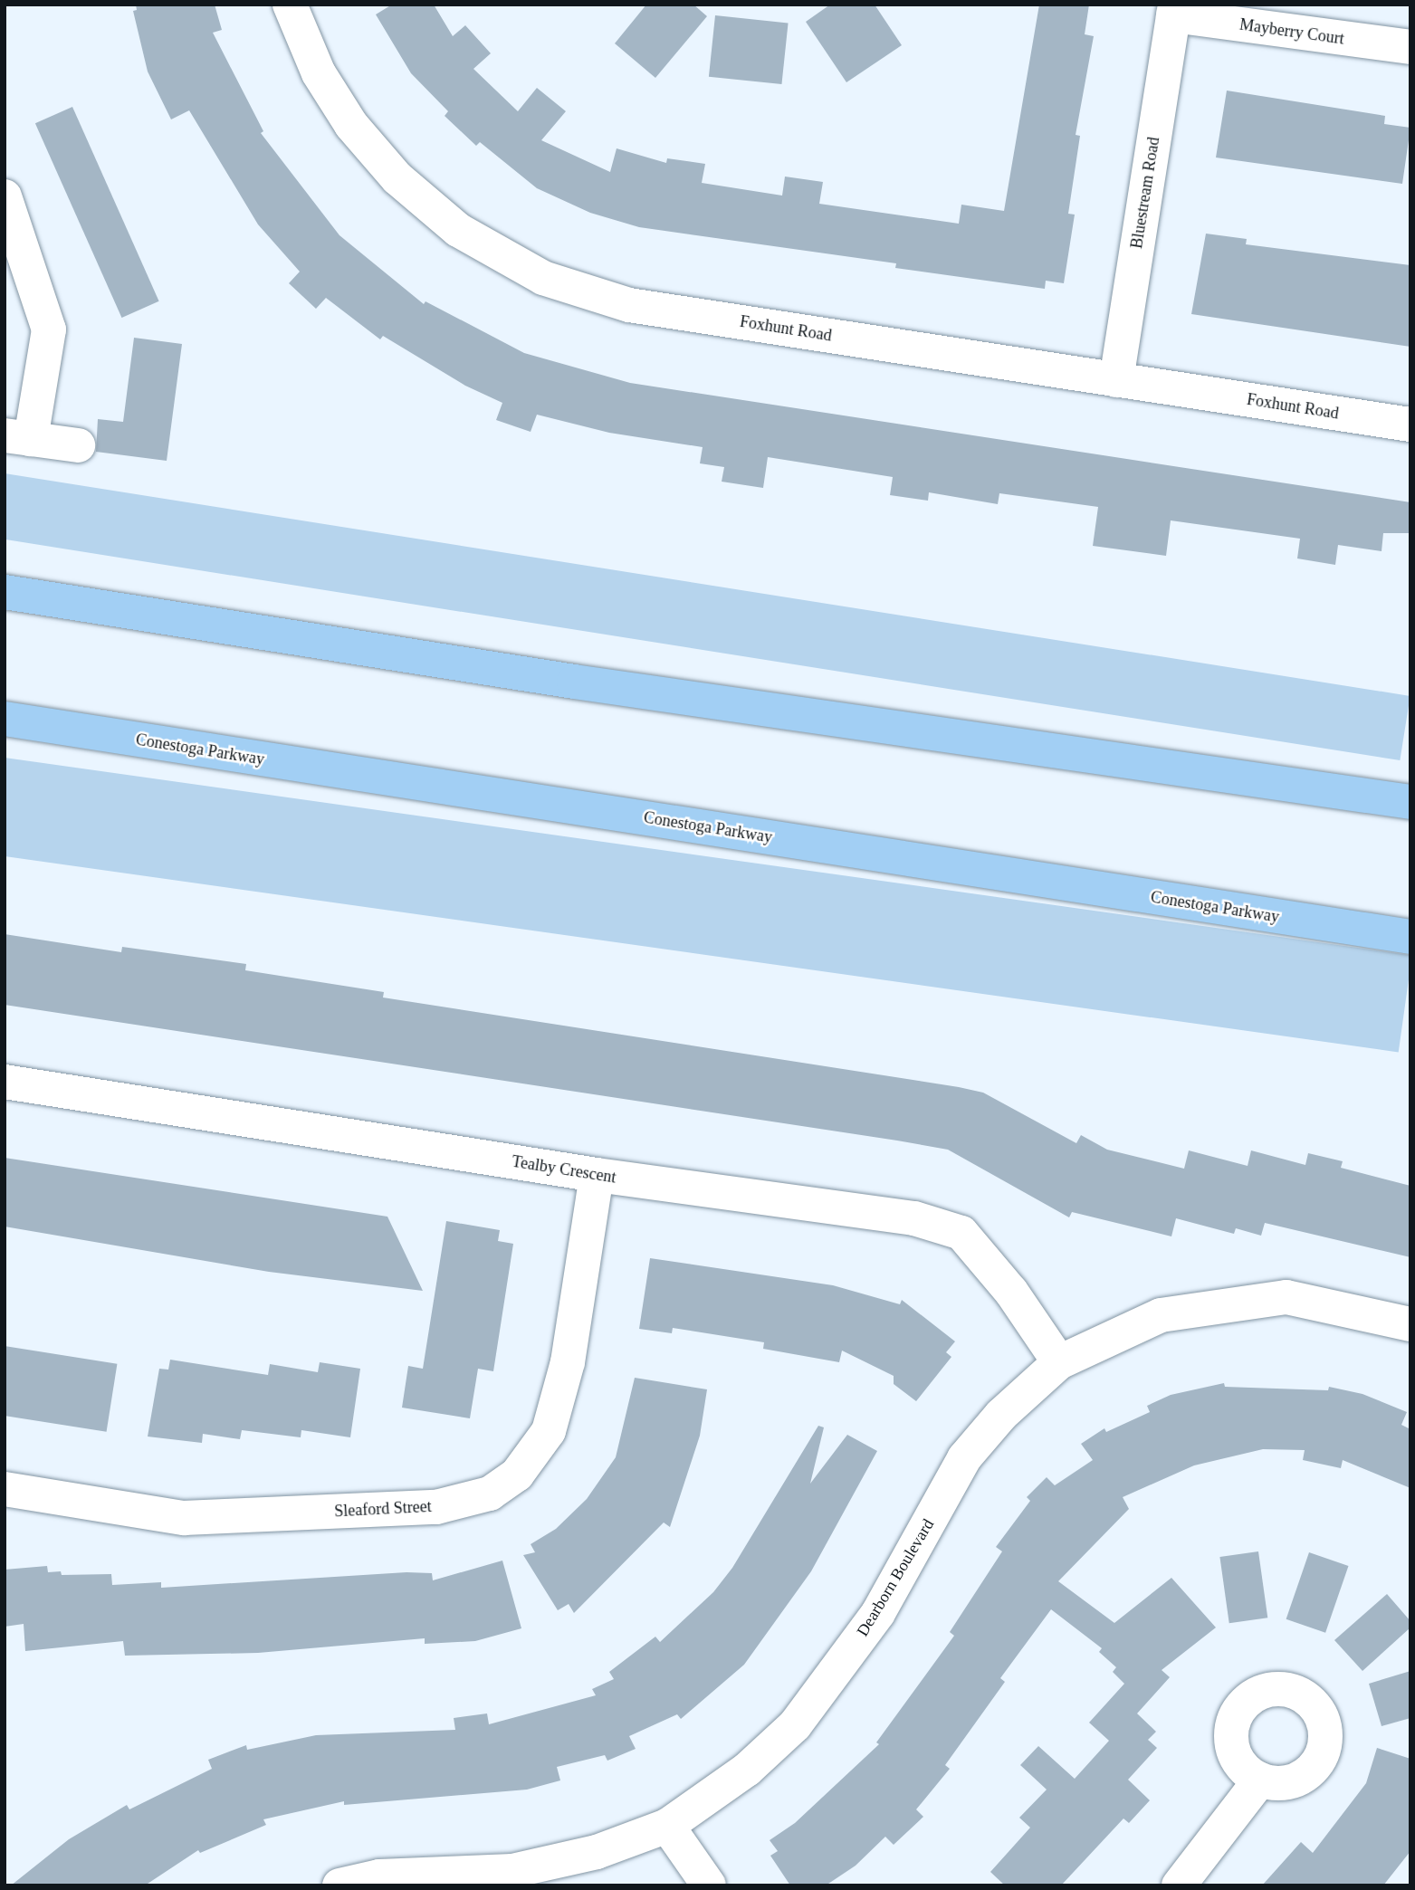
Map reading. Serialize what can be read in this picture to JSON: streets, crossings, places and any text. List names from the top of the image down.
{
  "streets": {
    "highway": ["Conestoga Parkway"],
    "street": [
      "Mayberry Court",
      "Bluestream Road",
      "Foxhunt Road",
      "Tealby Crescent",
      "Sleaford Street",
      "Dearborn Boulevard"
    ]
  },
  "crossings": [
    ["Mayberry Court", "Bluestream Road"],
    ["Bluestream Road", "Foxhunt Road"],
    ["Tealby Crescent", "Sleaford Street"],
    ["Tealby Crescent", "Dearborn Boulevard"]
  ]
}
